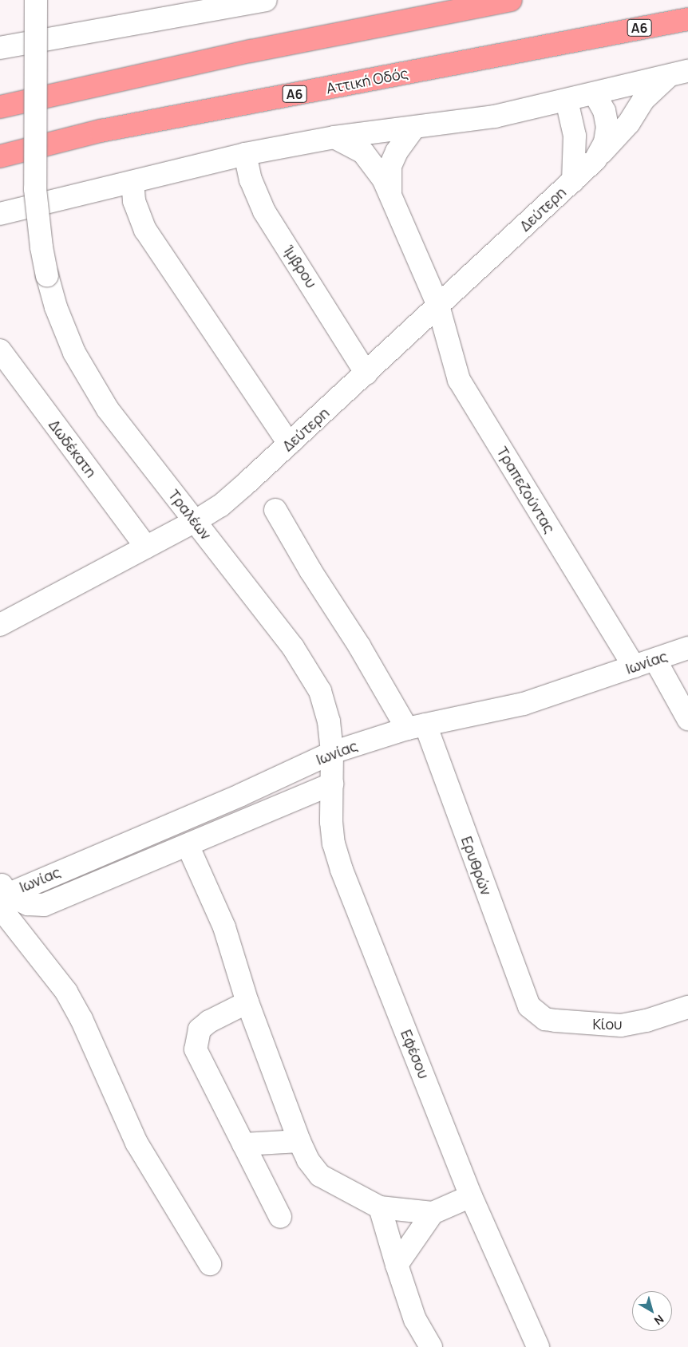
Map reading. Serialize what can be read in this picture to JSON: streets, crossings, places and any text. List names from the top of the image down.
{
  "streets": {
    "highway": ["Α6", "Αττική Οδός"],
    "street": [
      "Δεύτερη",
      "Ίμβρου",
      "Δωδέκατη",
      "Τραπεζούντας",
      "Τραλέων",
      "Ιωνίας",
      "Ερυθρών",
      "Κίου",
      "Εφέσου"
    ]
  },
  "crossings": [
    ["Δεύτερη", "Ίμβρου"],
    ["Δεύτερη", "Δωδέκατη"],
    ["Δεύτερη", "Τραπεζούντας"],
    ["Δεύτερη", "Τραλέων"],
    ["Τραπεζούντας", "Ιωνίας"],
    ["Τραλέων", "Ιωνίας"],
    ["Τραλέων", "Εφέσου"],
    ["Ιωνίας", "Ερυθρών"],
    ["Ιωνίας", "Εφέσου"],
    ["Ερυθρών", "Κίου"]
  ],
  "north": "bottom right"
}
